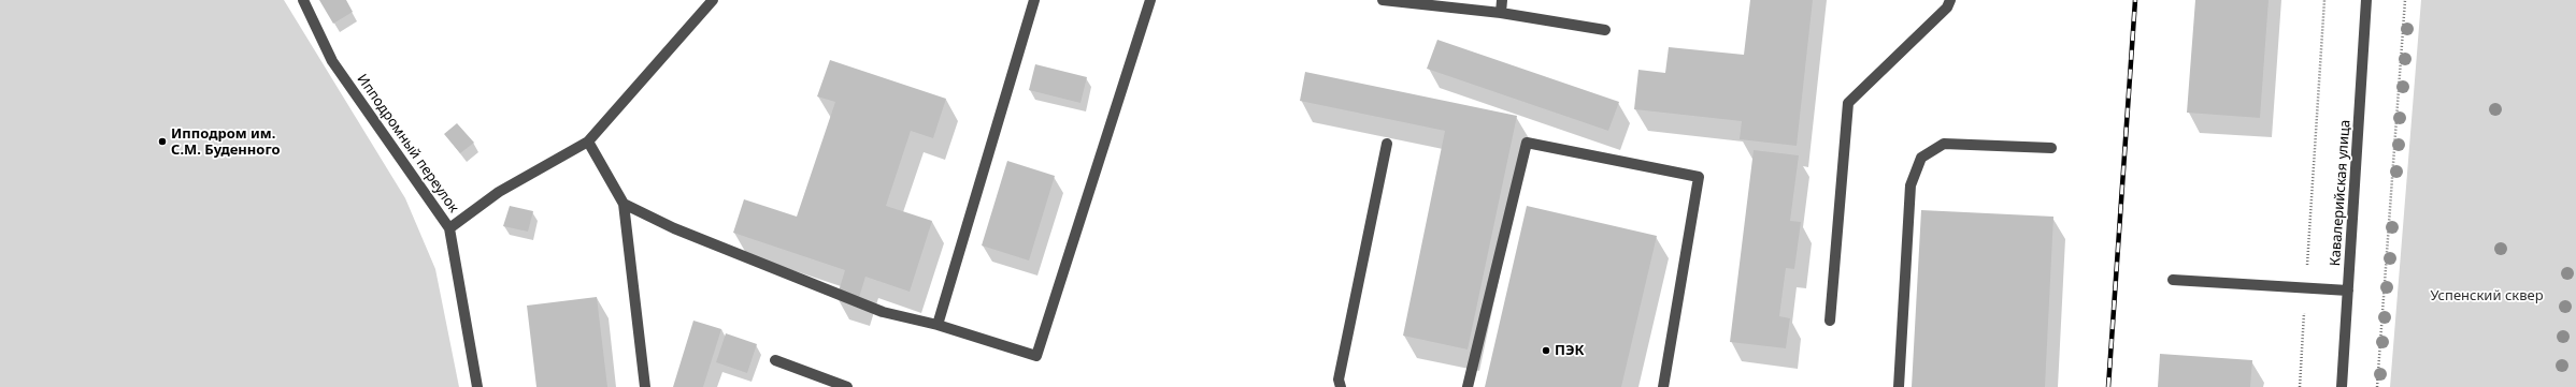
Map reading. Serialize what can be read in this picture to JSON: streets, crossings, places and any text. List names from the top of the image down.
{
  "streets": {
    "street": ["Ипподромный переулок", "Кавалерийская улица"]
  },
  "parks": ["Успенский сквер"],
  "places": ["Ипподром им. С.М. Буденного", "ПЭК"]
}
